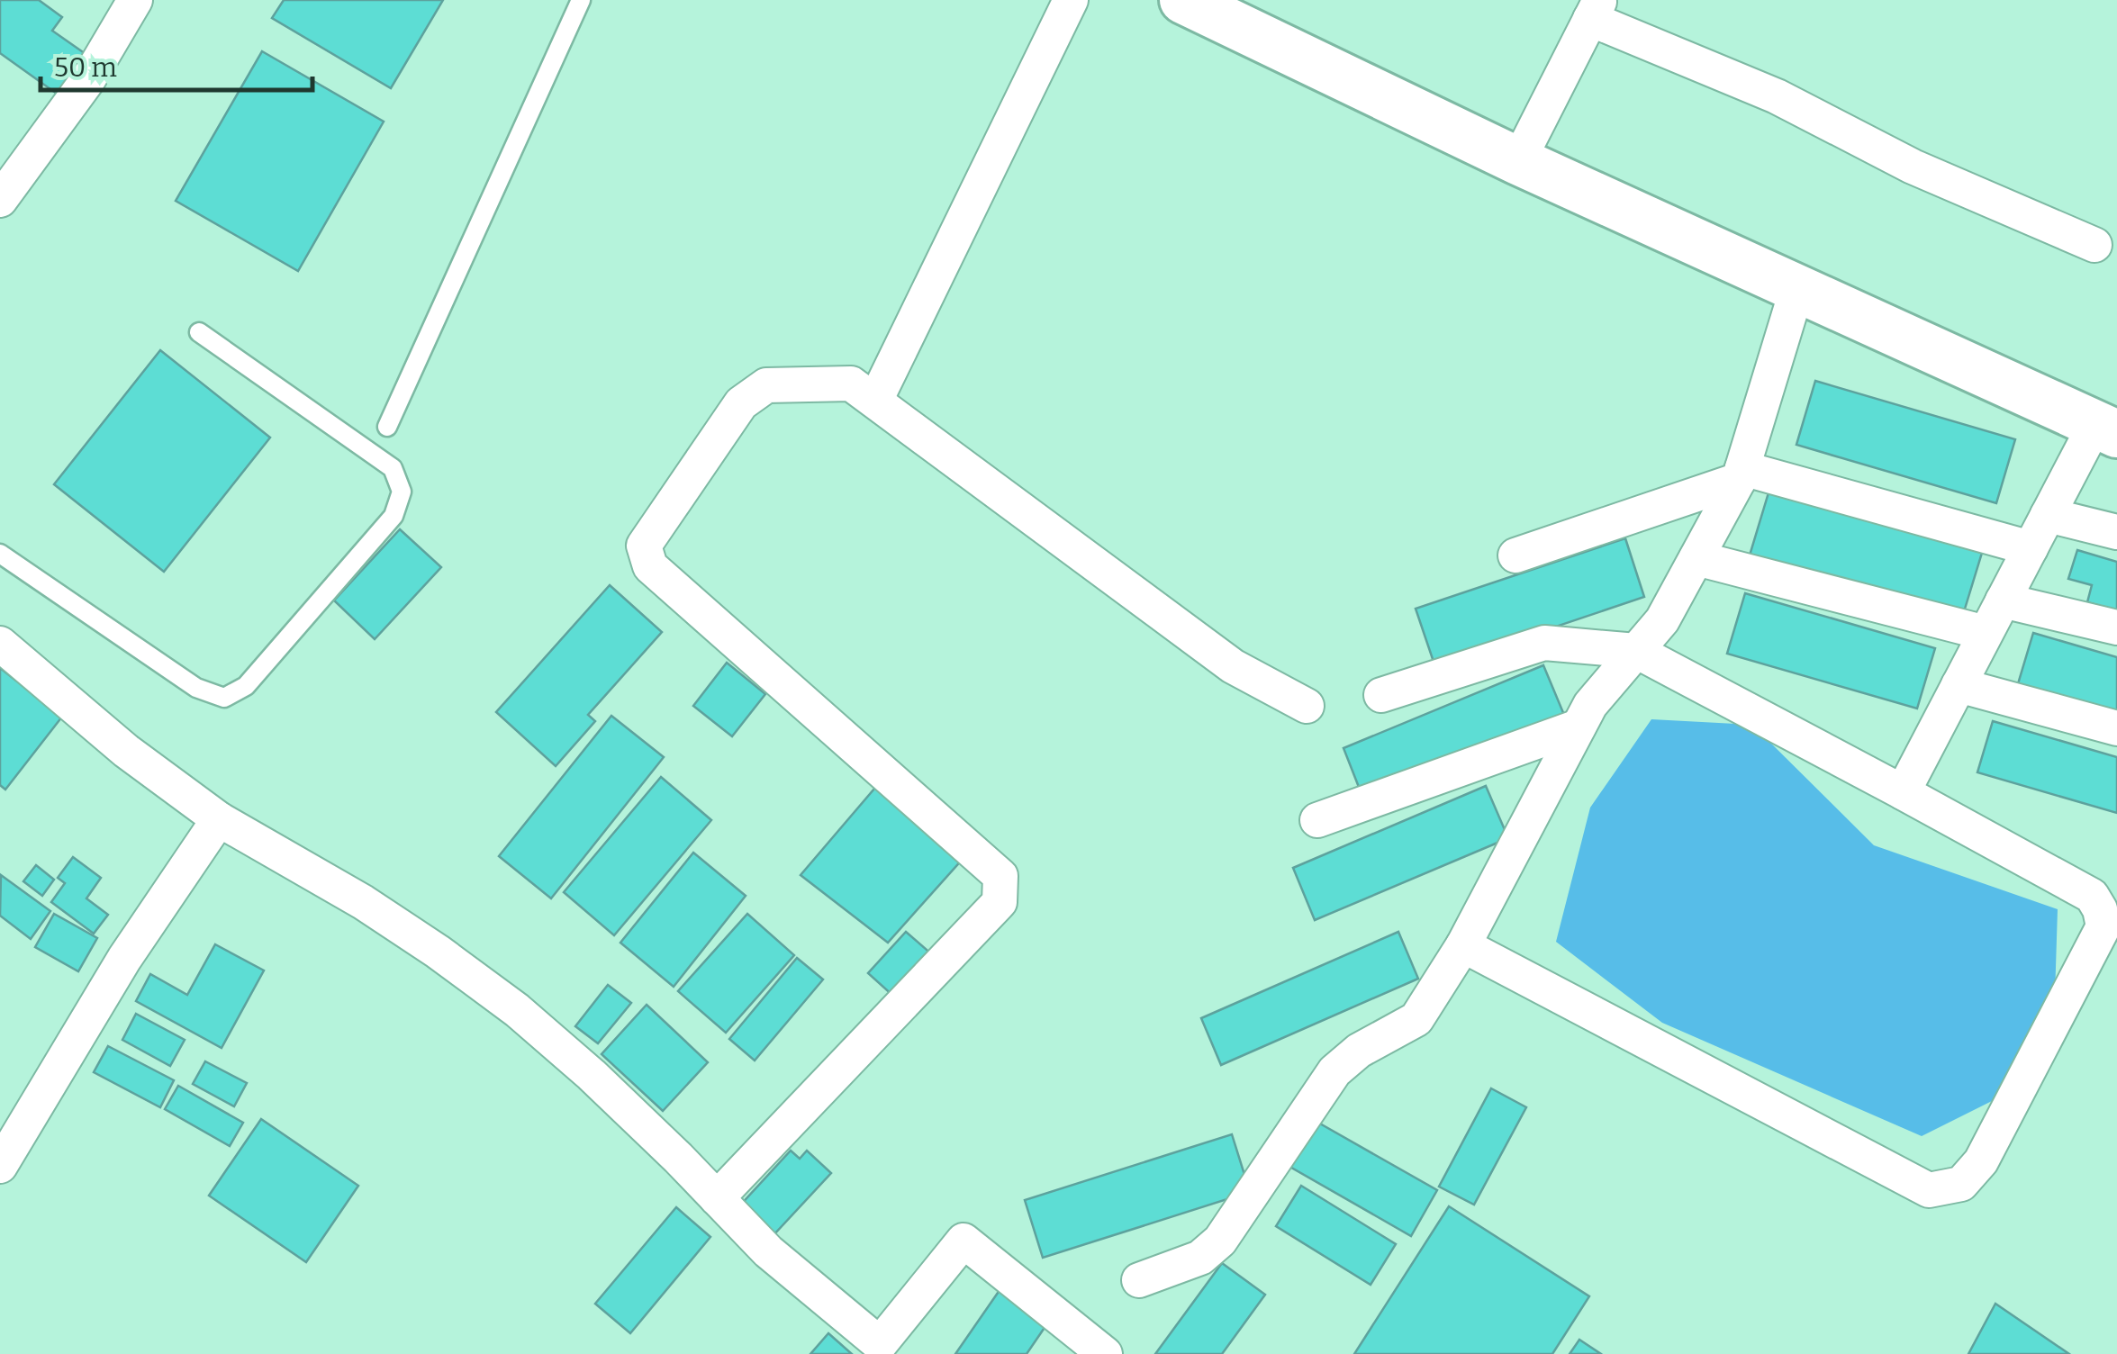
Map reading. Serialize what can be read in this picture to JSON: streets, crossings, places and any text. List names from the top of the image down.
{
  "scale_bar": "50 m"
}
